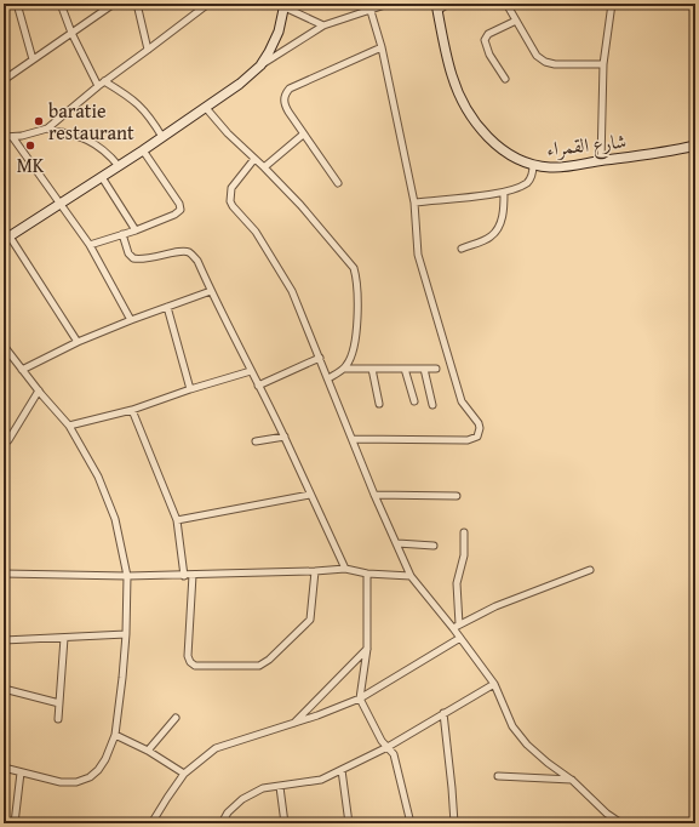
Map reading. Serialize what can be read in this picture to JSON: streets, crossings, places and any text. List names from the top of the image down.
{
  "streets": {
    "street": ["شارع القمراء"]
  },
  "places": ["baratie restaurant", "MK"]
}
